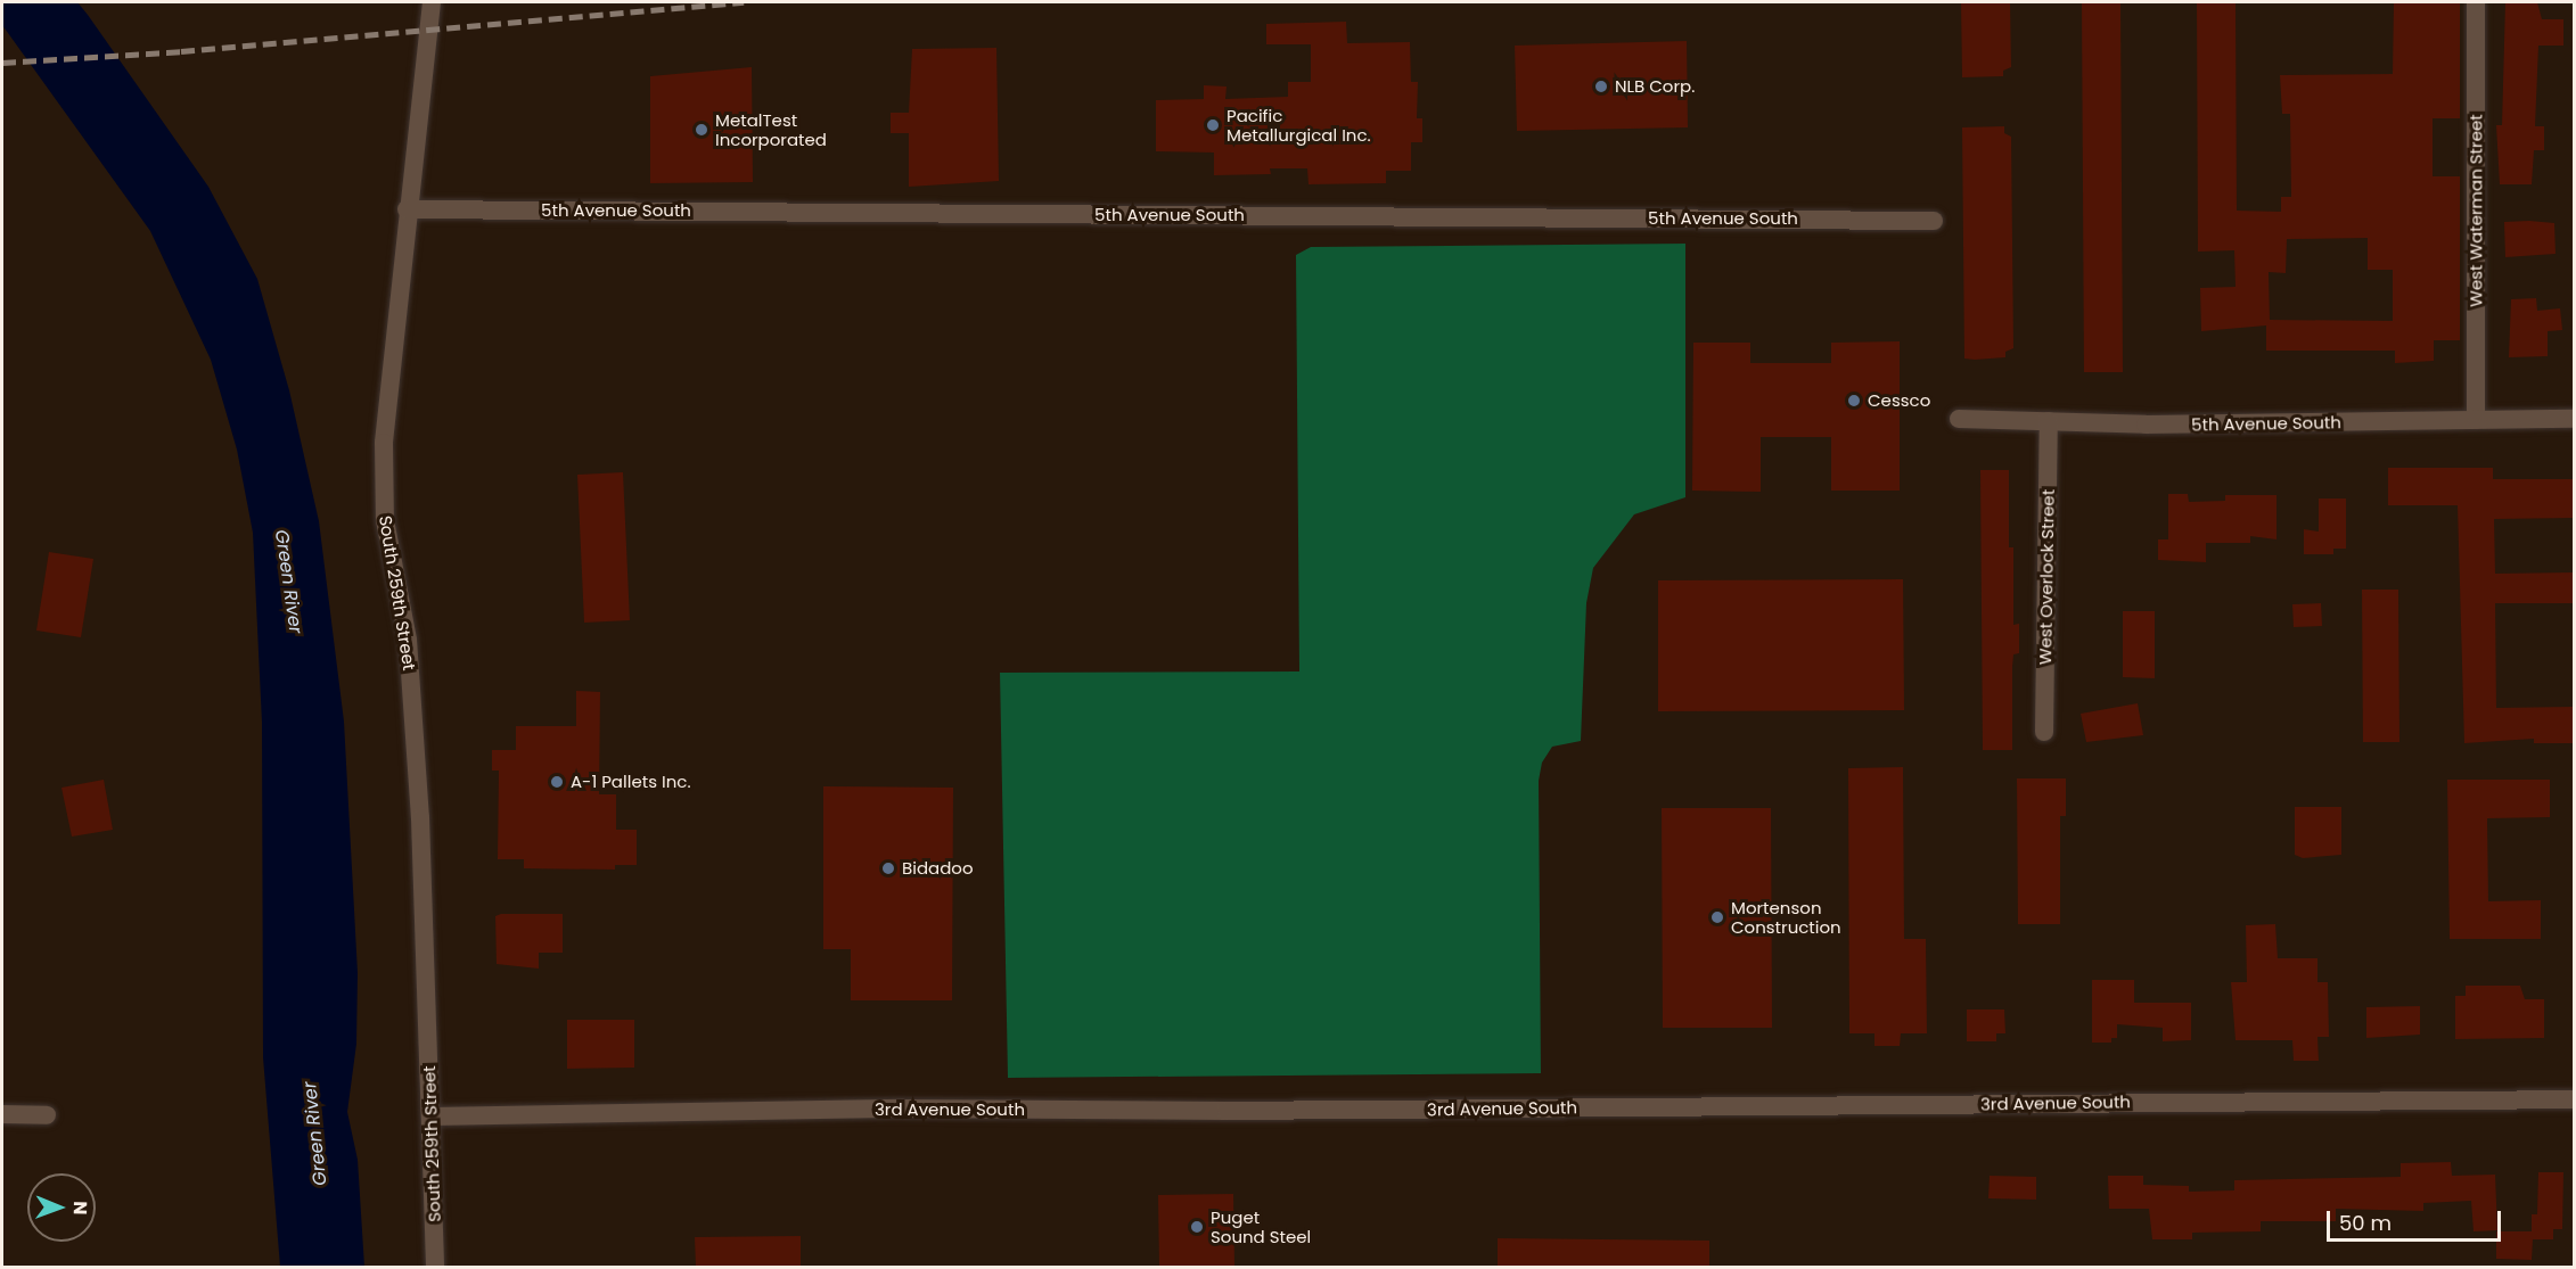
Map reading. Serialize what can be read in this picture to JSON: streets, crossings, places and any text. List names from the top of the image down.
{
  "streets": {
    "street": [
      "5th Avenue South",
      "West Waterman Street",
      "West Overlock Street",
      "South 259th Street",
      "3rd Avenue South"
    ]
  },
  "crossings": [
    ["5th Avenue South", "West Waterman Street"],
    ["5th Avenue South", "West Overlock Street"],
    ["5th Avenue South", "South 259th Street"],
    ["South 259th Street", "3rd Avenue South"]
  ],
  "water": ["Green River"],
  "places": [
    "NLB Corp.",
    "Pacific Metallurgical Inc.",
    "MetalTest Incorporated",
    "Cessco",
    "A-1 Pallets Inc.",
    "Bidadoo",
    "Mortenson Construction",
    "Puget Sound Steel"
  ],
  "scale_bar": "50 m",
  "north": "right"
}
